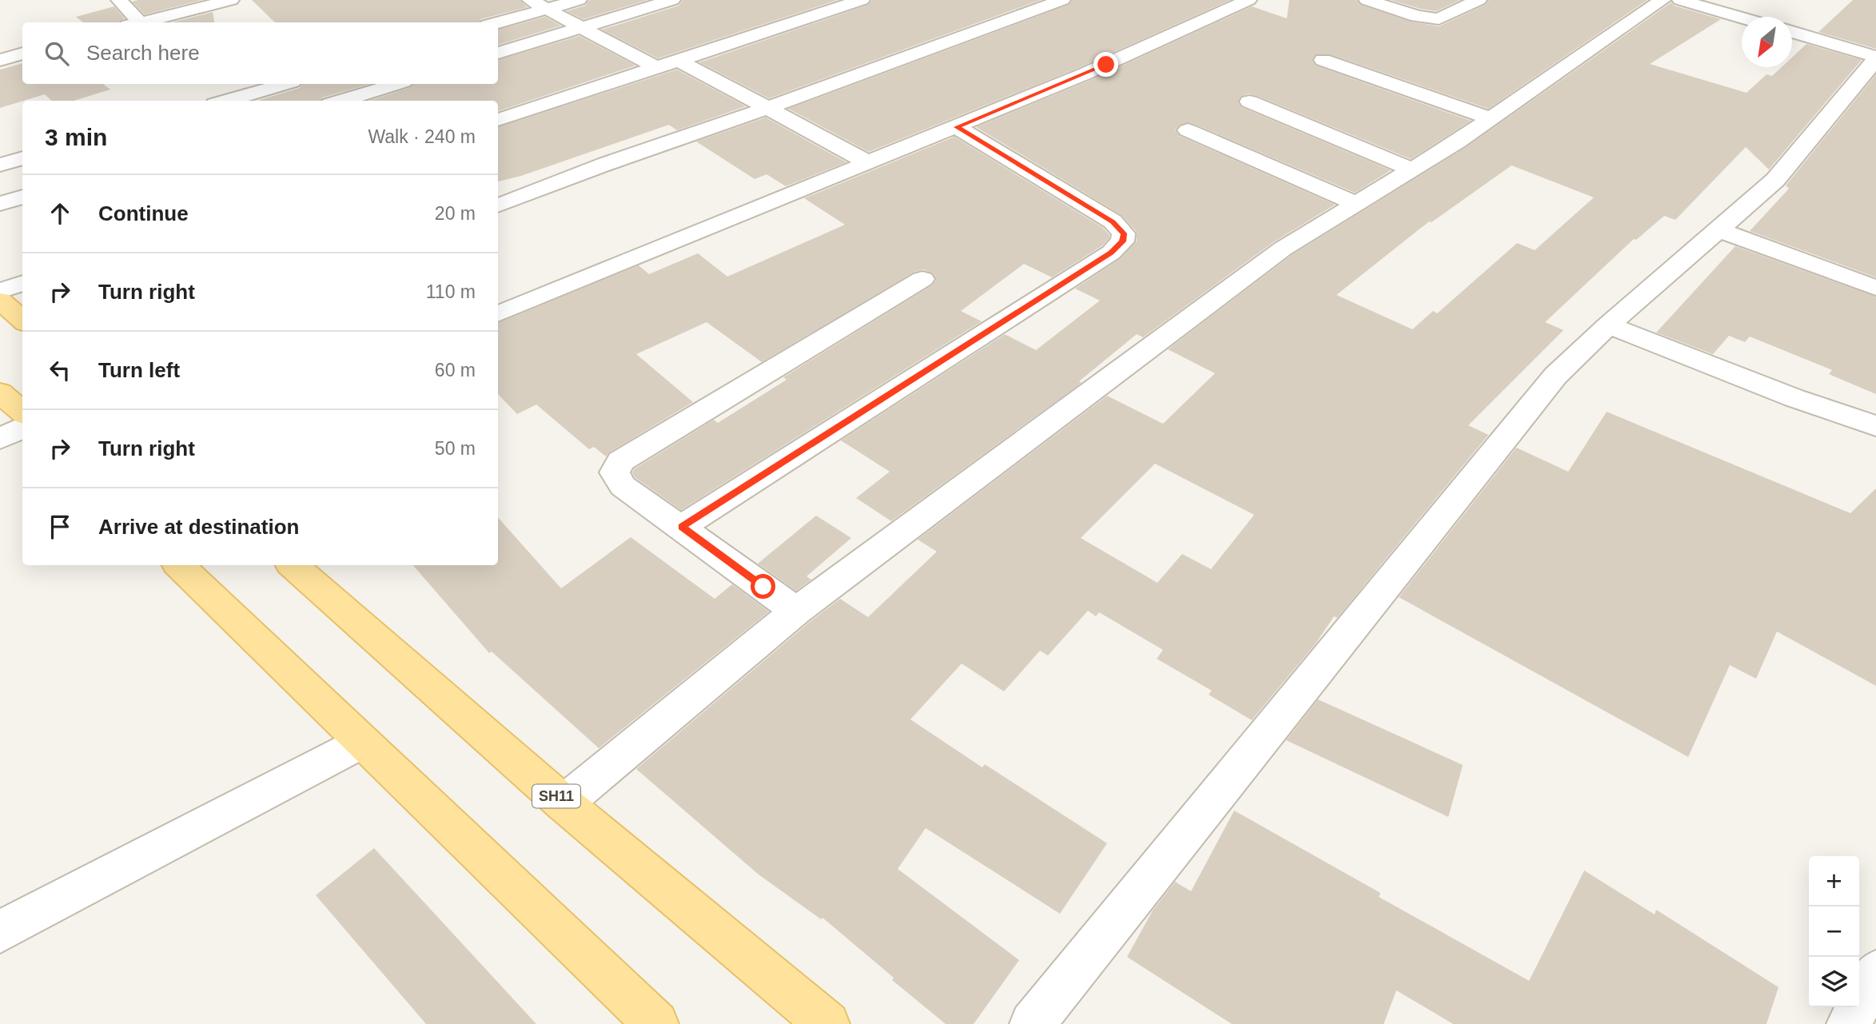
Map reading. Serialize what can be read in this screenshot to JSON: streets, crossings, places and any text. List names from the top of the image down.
{
  "streets": {
    "main road": ["SH11"]
  },
  "north": "bottom left",
  "page": {
    "search": "Search here",
    "heading": ["3 min", "Walk · 240 m"],
    "list": [
      ["Continue", "20 m"],
      ["Turn right", "110 m"],
      ["Turn left", "60 m"],
      ["Turn right", "50 m"],
      "Arrive at destination"
    ],
    "map_buttons": ["+", "−"]
  }
}
